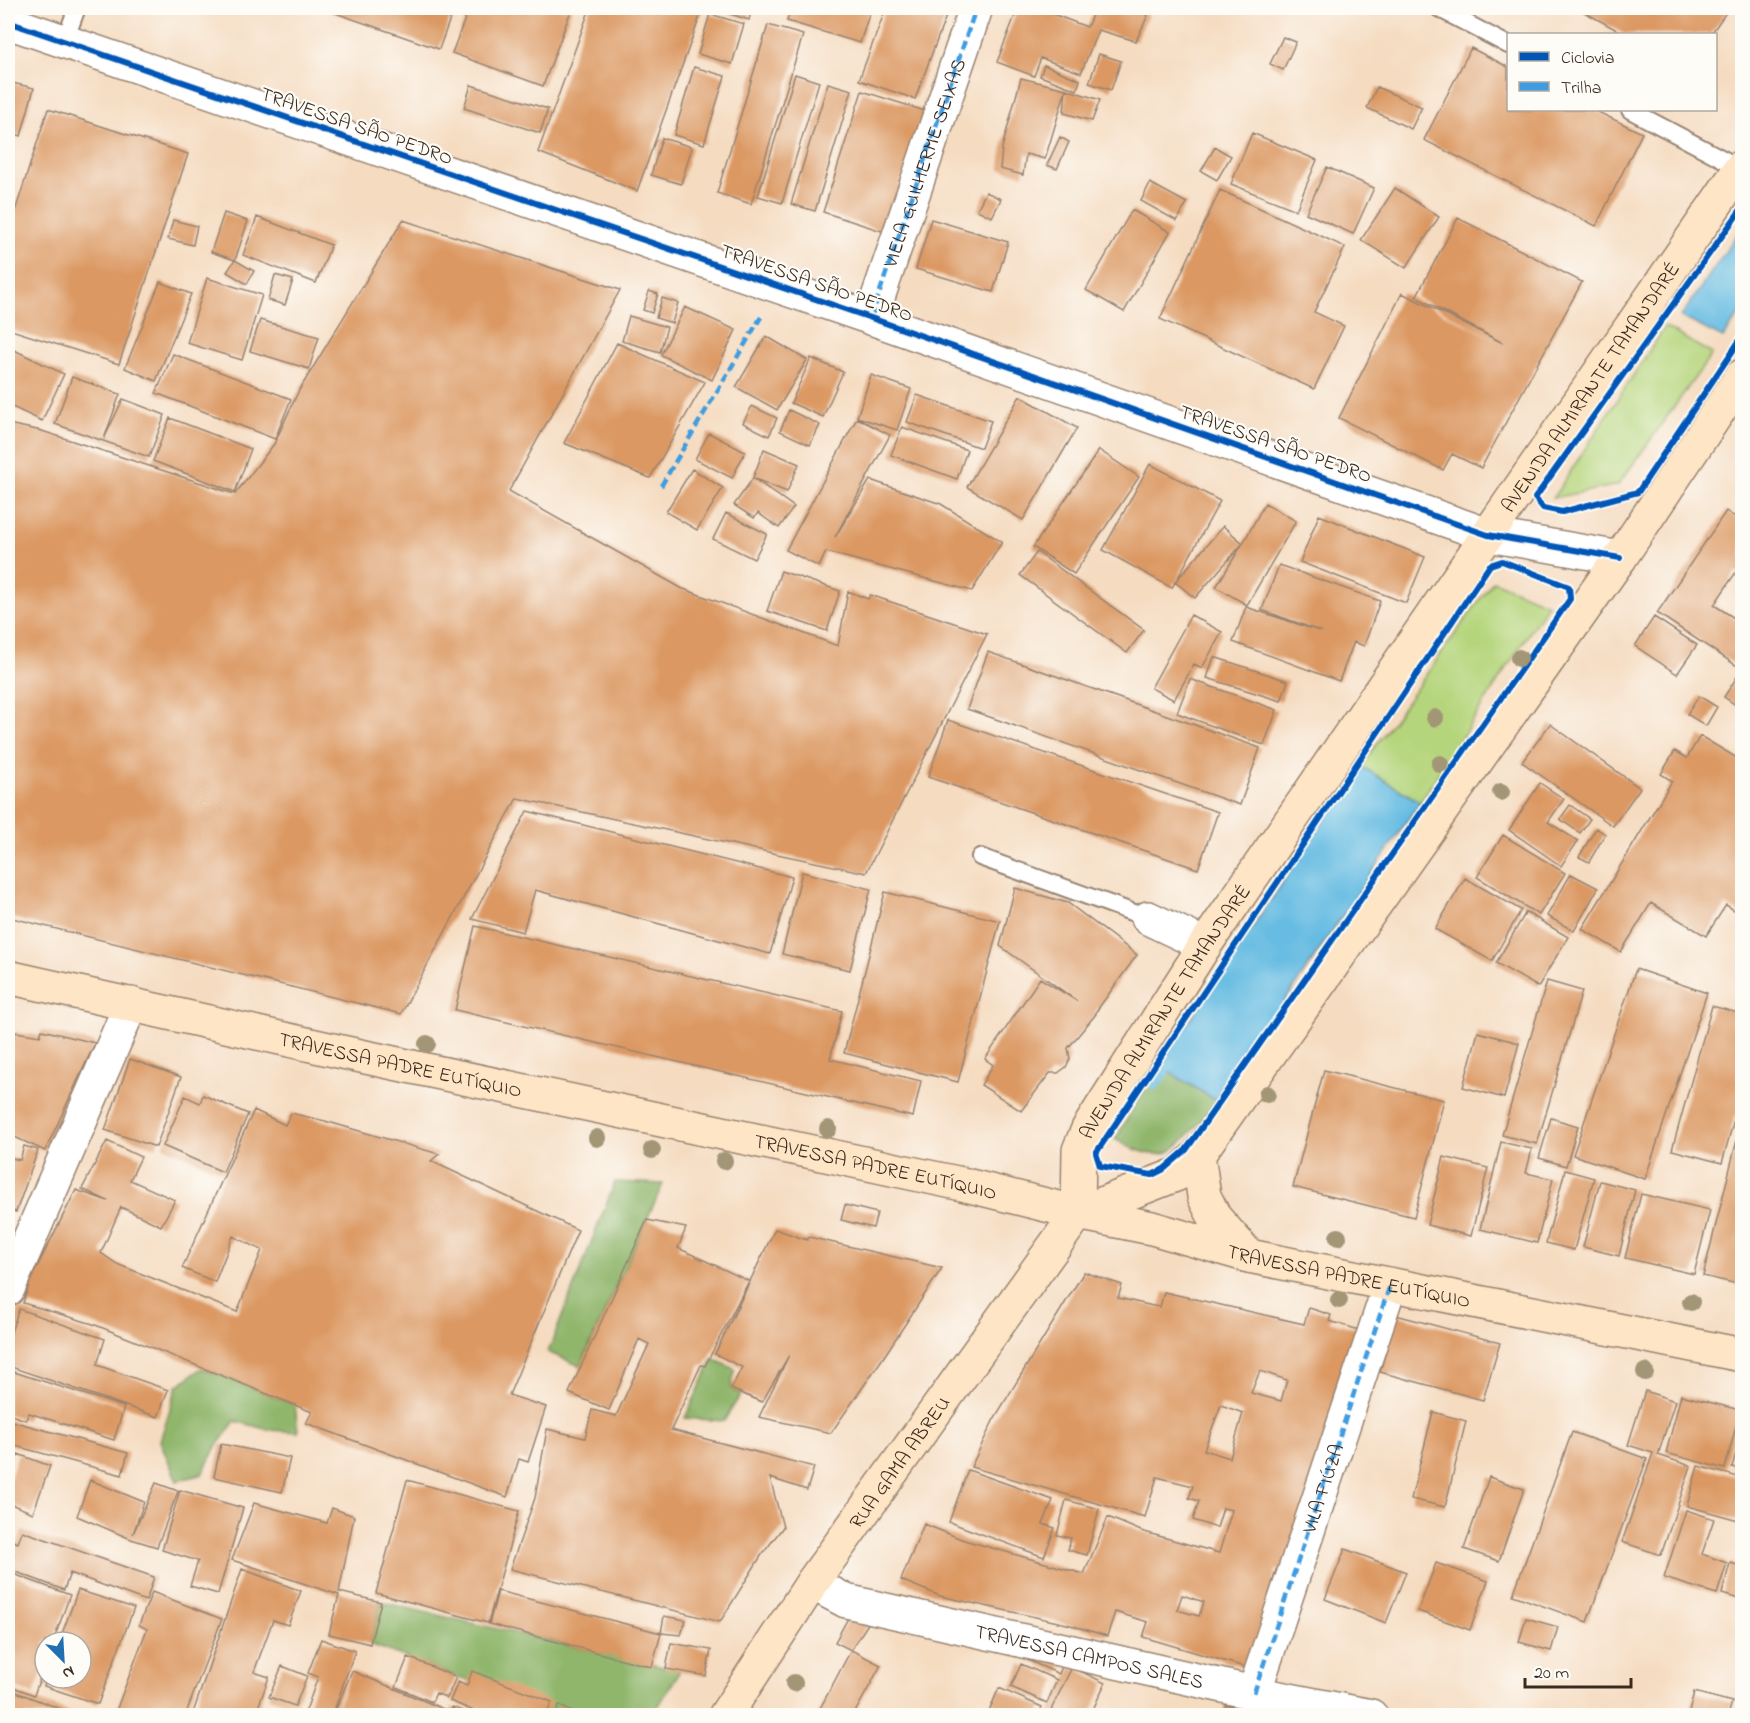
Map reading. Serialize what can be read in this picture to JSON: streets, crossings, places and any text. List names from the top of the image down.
{
  "streets": {
    "main road": ["AVENIDA ALMIRANTE TAMANDARÉ", "TRAVESSA PADRE EUTÍQUIO", "RUA GAMA ABREU"],
    "street": [
      "TRAVESSA SÃO PEDRO",
      "VIELA GUILHERME SEIXAS",
      "VILA FIÚZA",
      "TRAVESSA CAMPOS SALES"
    ]
  },
  "crossings": [
    ["TRAVESSA SÃO PEDRO", "VIELA GUILHERME SEIXAS"],
    ["TRAVESSA SÃO PEDRO", "AVENIDA ALMIRANTE TAMANDARÉ"],
    ["AVENIDA ALMIRANTE TAMANDARÉ", "TRAVESSA PADRE EUTÍQUIO"],
    ["AVENIDA ALMIRANTE TAMANDARÉ", "RUA GAMA ABREU"],
    ["TRAVESSA PADRE EUTÍQUIO", "RUA GAMA ABREU"],
    ["TRAVESSA PADRE EUTÍQUIO", "VILA FIÚZA"],
    ["RUA GAMA ABREU", "TRAVESSA CAMPOS SALES"],
    ["VILA FIÚZA", "TRAVESSA CAMPOS SALES"]
  ],
  "legend": ["Ciclovia", "Trilha"],
  "scale_bar": "20 m",
  "north": "bottom right"
}
